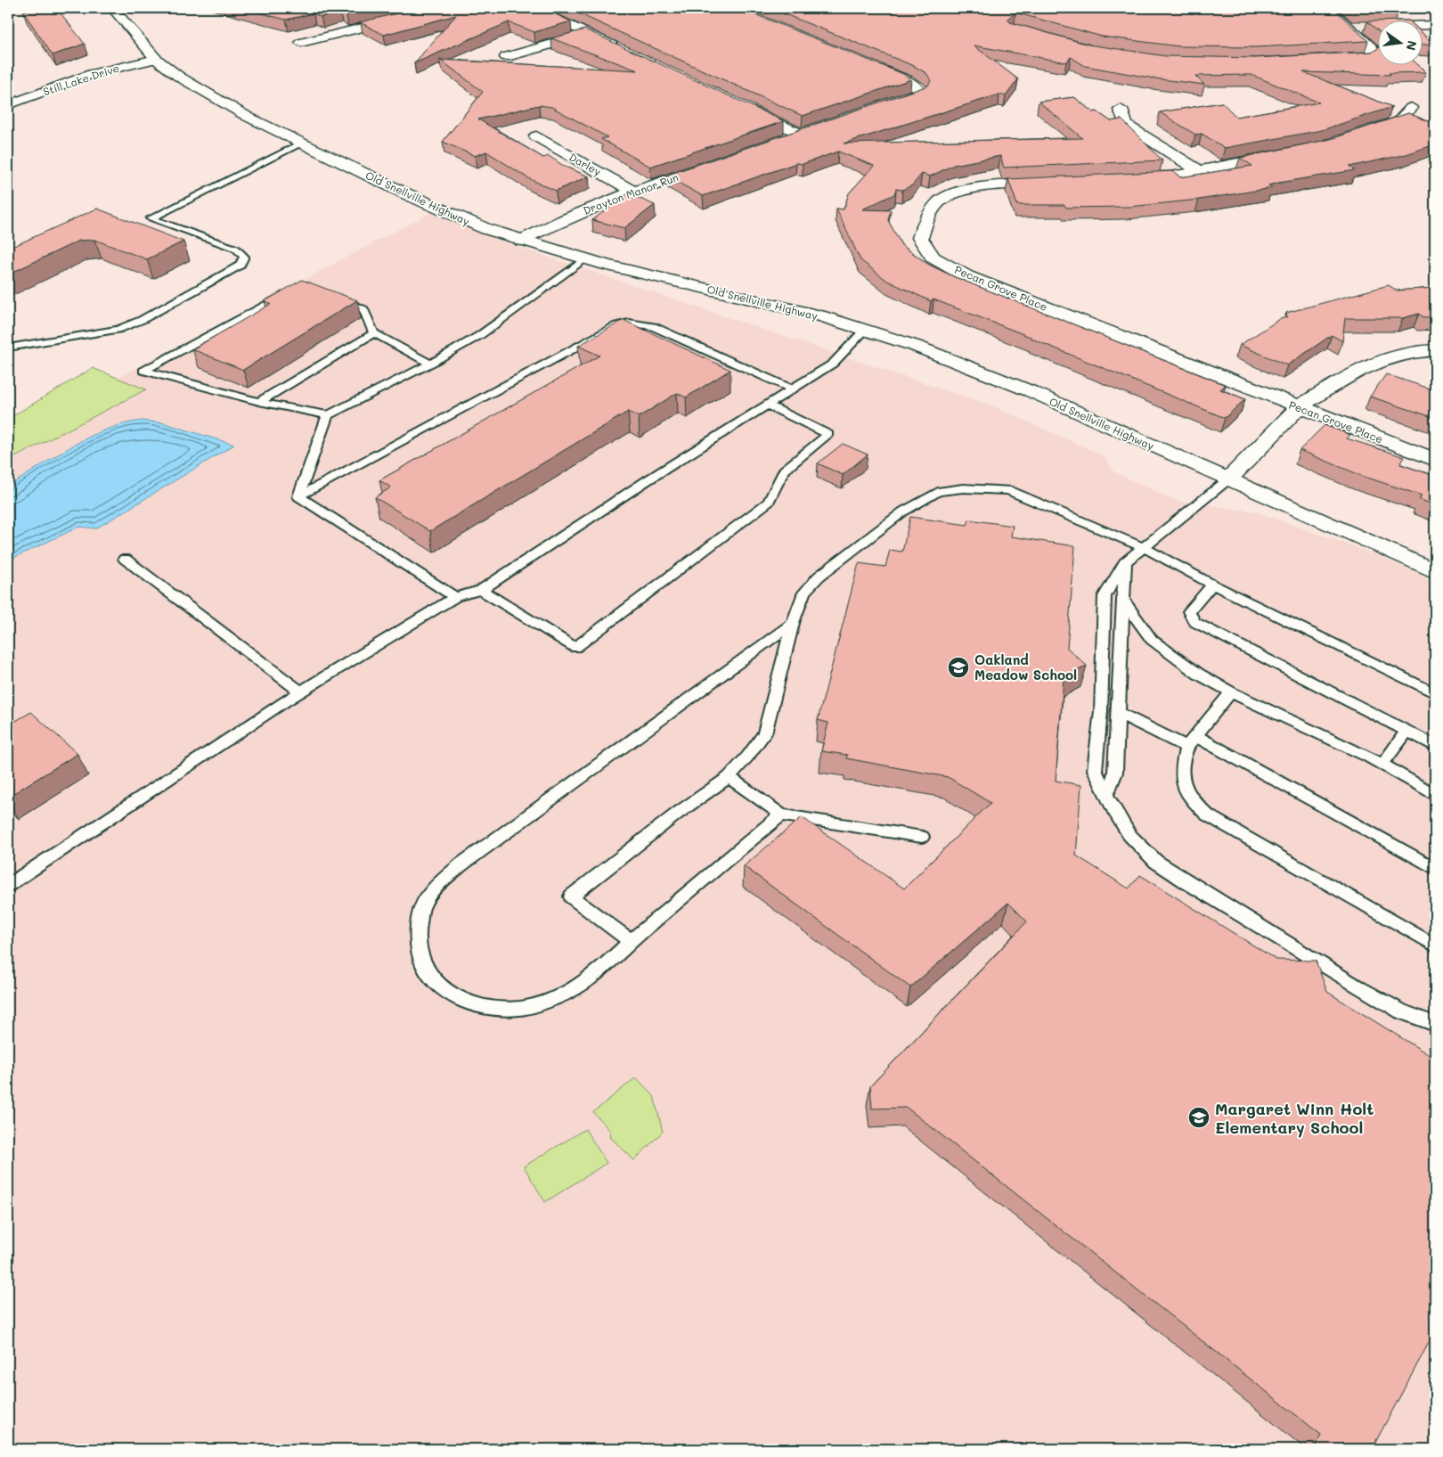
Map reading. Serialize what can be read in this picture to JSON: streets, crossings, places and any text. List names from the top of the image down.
{
  "streets": {
    "street": [
      "Still Lake Drive",
      "Darley",
      "Drayton Manor Run",
      "Old Snellville Highway",
      "Pecan Grove Place"
    ]
  },
  "crossings": [
    ["Still Lake Drive", "Old Snellville Highway"],
    ["Darley", "Drayton Manor Run"],
    ["Drayton Manor Run", "Old Snellville Highway"]
  ],
  "places": {
    "school or university": ["Oakland Meadow School", "Margaret Winn Holt Elementary School"]
  },
  "north": "right"
}
